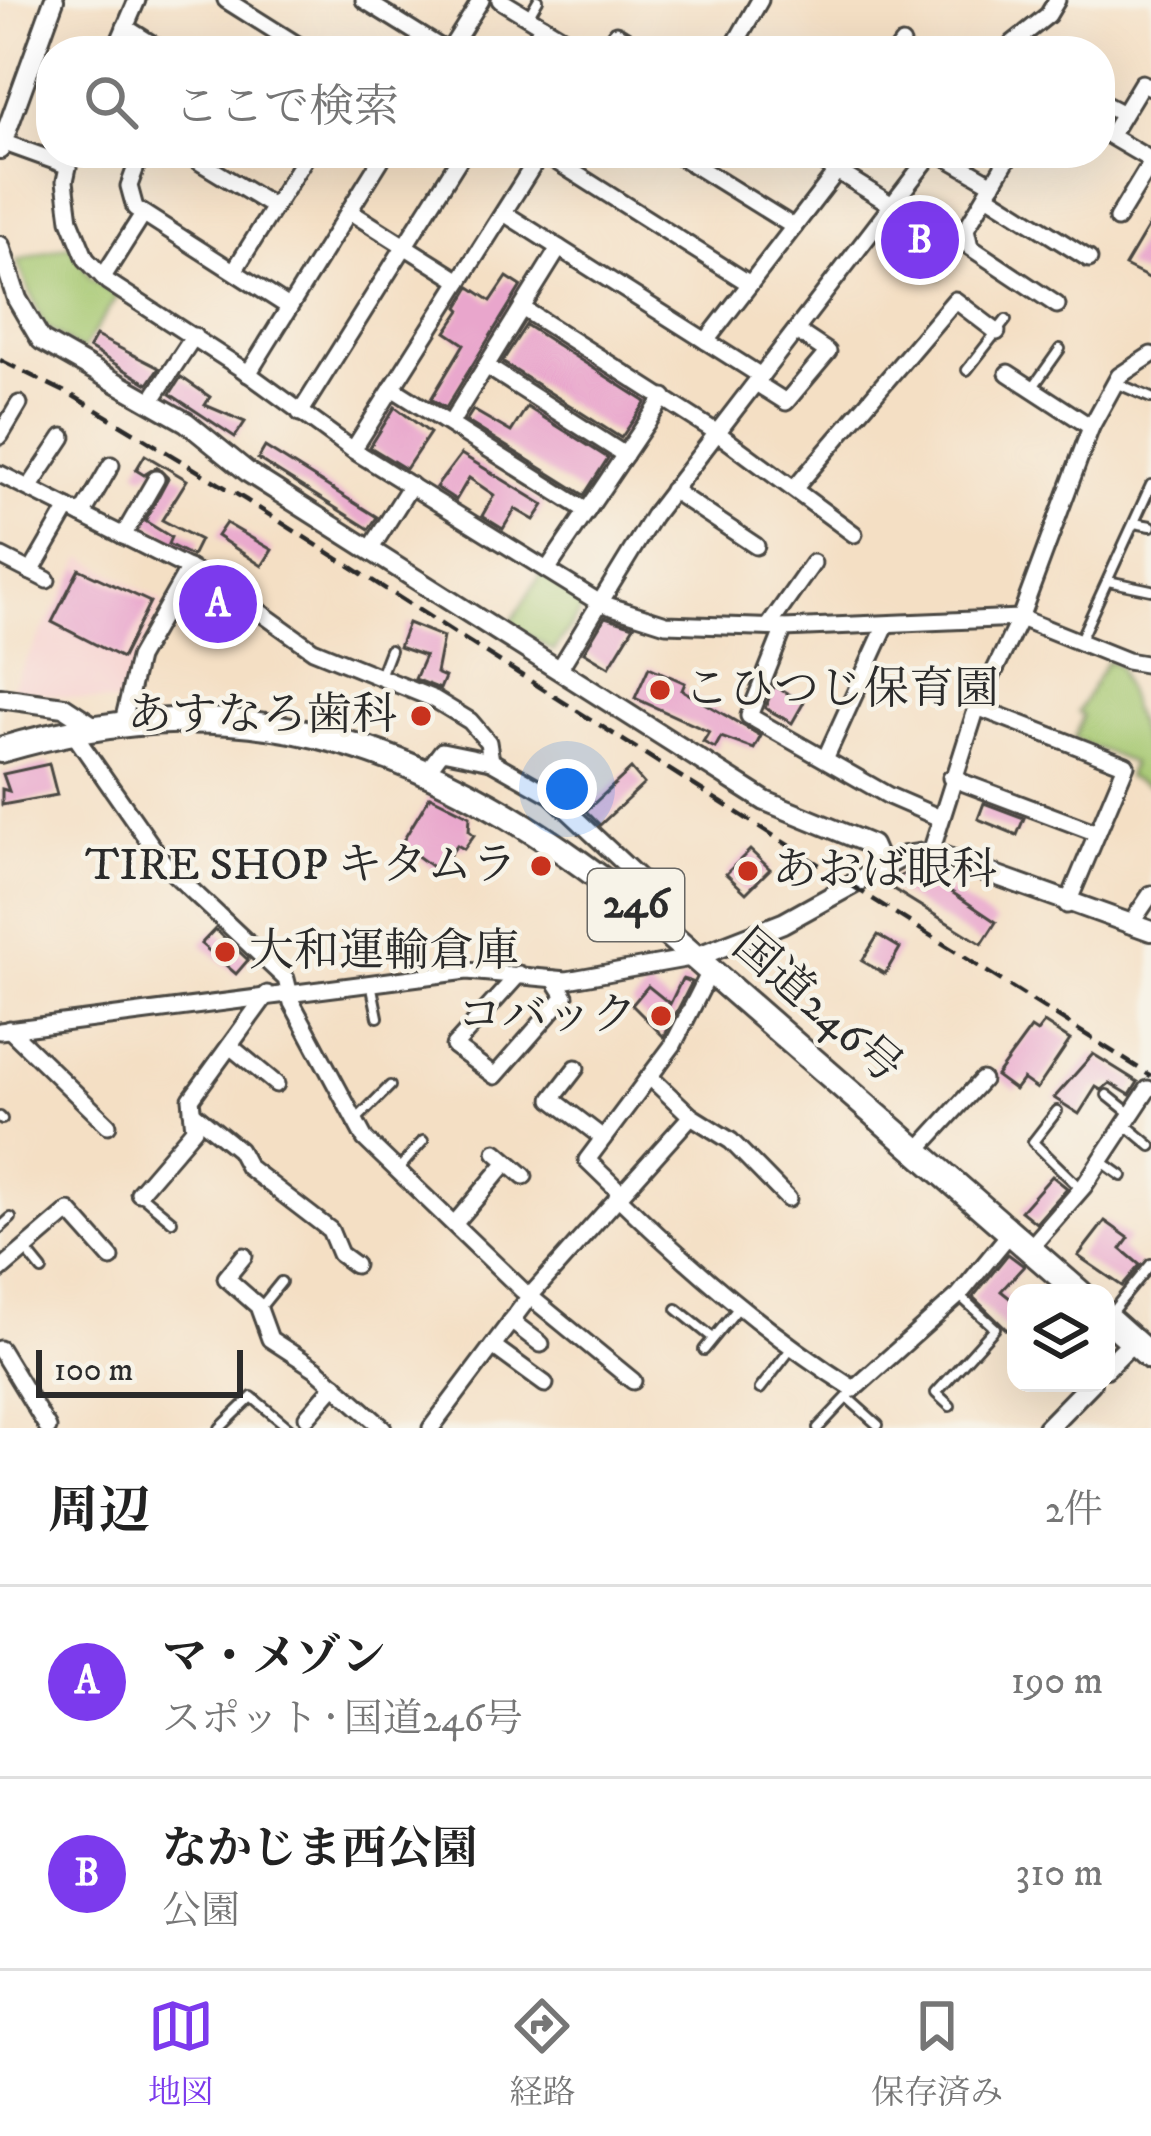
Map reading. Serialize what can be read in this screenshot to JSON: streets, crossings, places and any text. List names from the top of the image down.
{
  "streets": {
    "highway": ["246", "国道246号"]
  },
  "places": [
    "こひつじ保育園",
    "あすなろ歯科",
    "TIRE SHOP キタムラ",
    "あおば眼科",
    "大和運輸倉庫",
    "コバック"
  ],
  "scale_bar": "100 m",
  "page": {
    "search": "ここで検索",
    "pins": ["B", "A"],
    "scale": "100 m",
    "heading": ["周辺", "2件"],
    "list": [
      {
        "mark": "A",
        "name": "マ・メゾン",
        "note": "スポット · 国道246号",
        "value": "190 m"
      },
      {
        "mark": "B",
        "name": "なかじま西公園",
        "note": "公園",
        "value": "310 m"
      }
    ],
    "nav": ["地図", "経路", "保存済み"]
  }
}
